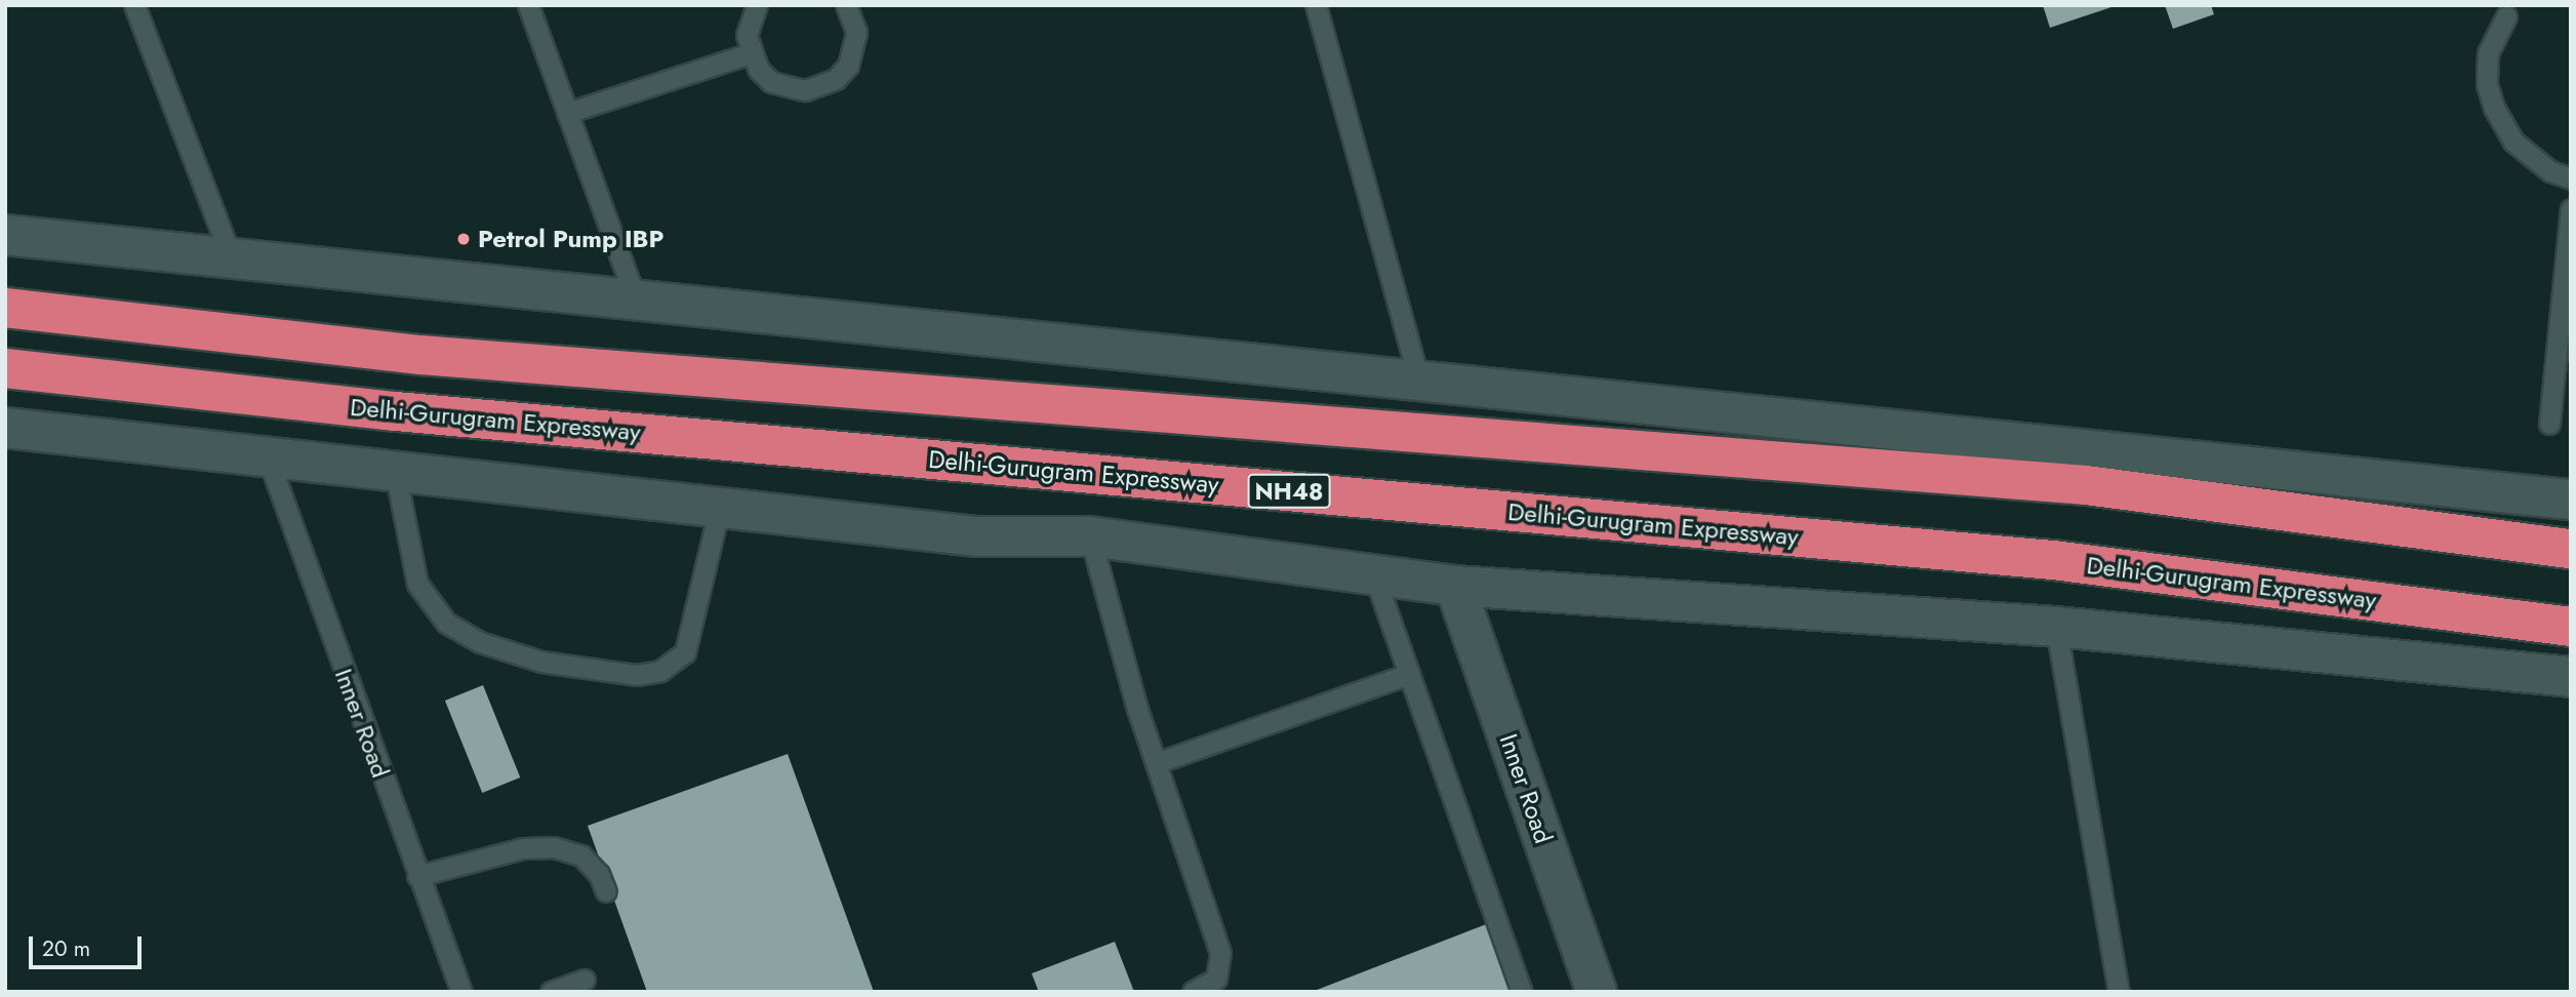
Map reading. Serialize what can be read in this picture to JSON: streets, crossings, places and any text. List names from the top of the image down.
{
  "streets": {
    "highway": ["Delhi-Gurugram Expressway", "NH48"],
    "main road": ["Inner Road"]
  },
  "places": ["Petrol Pump IBP"],
  "scale_bar": "20 m"
}
